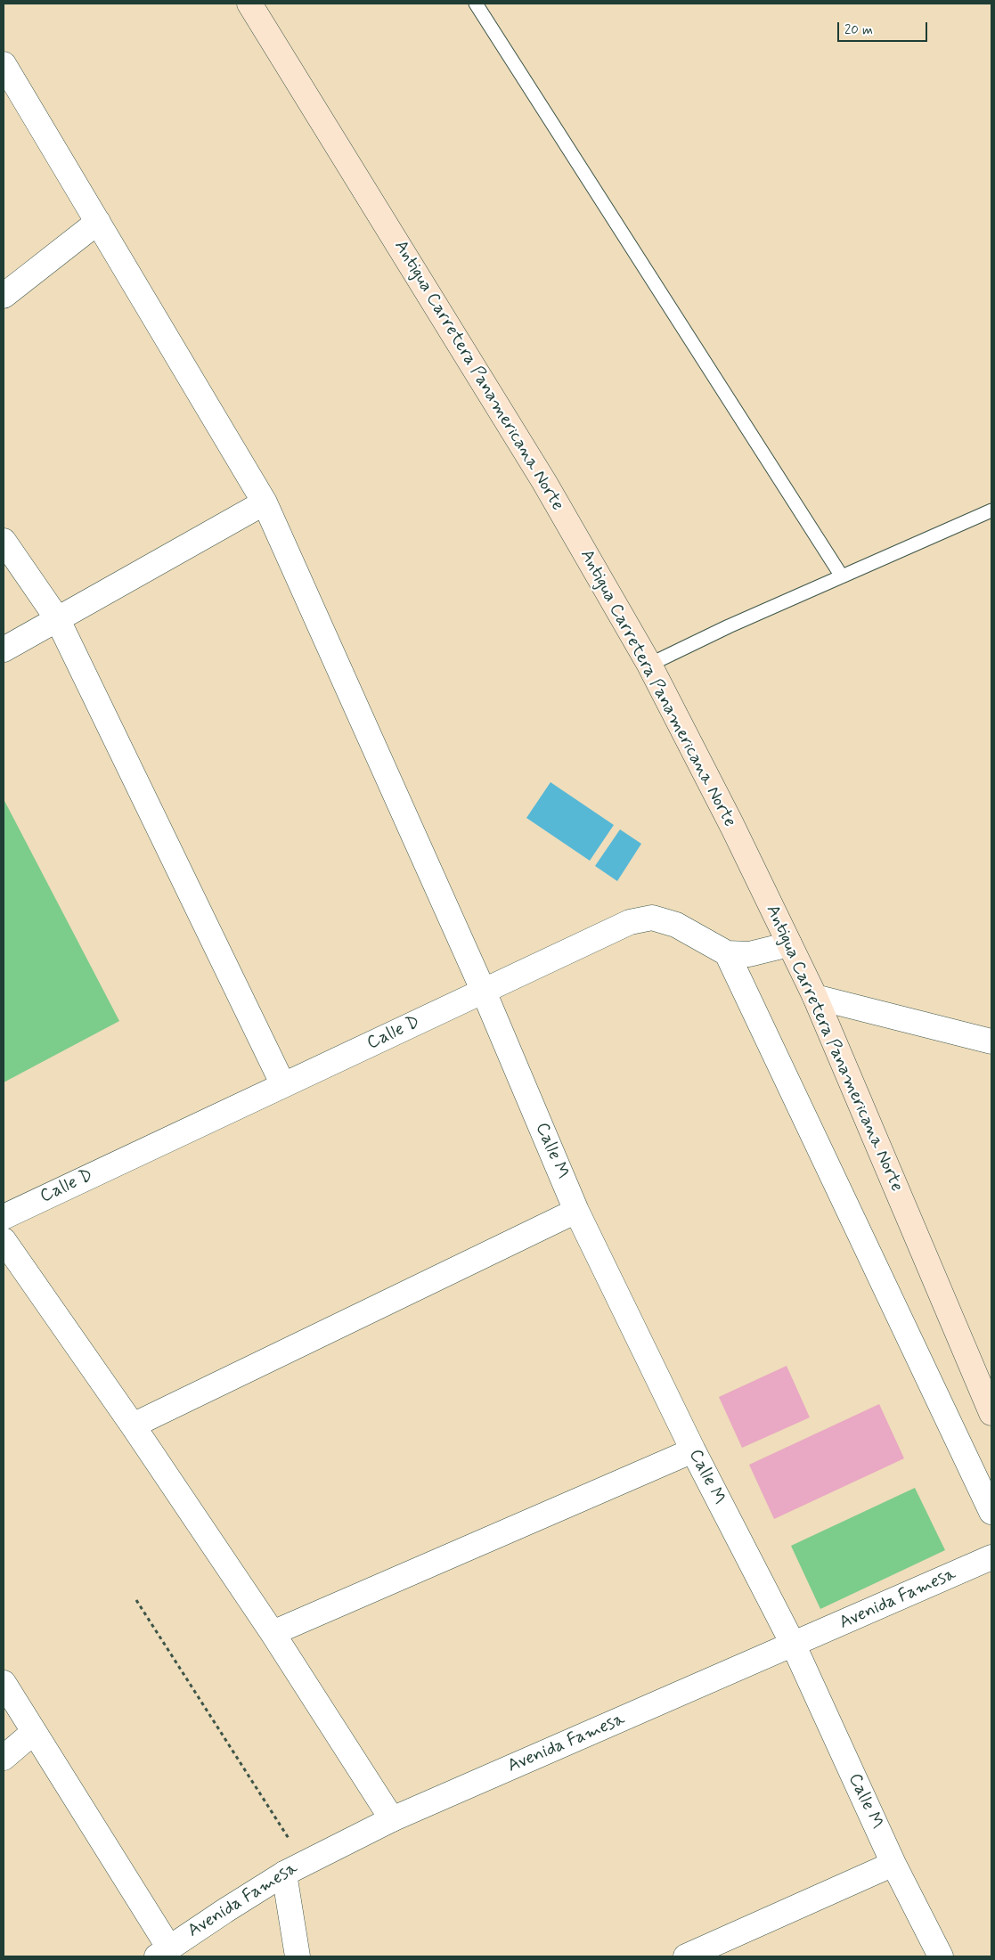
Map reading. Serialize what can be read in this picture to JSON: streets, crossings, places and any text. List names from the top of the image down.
{
  "streets": {
    "main road": ["Antigua Carretera Panamericana Norte"],
    "street": ["Calle D", "Calle M", "Avenida Famesa"]
  },
  "crossings": [
    ["Antigua Carretera Panamericana Norte", "Calle D"],
    ["Calle D", "Calle M"],
    ["Calle M", "Avenida Famesa"]
  ],
  "scale_bar": "20 m"
}
